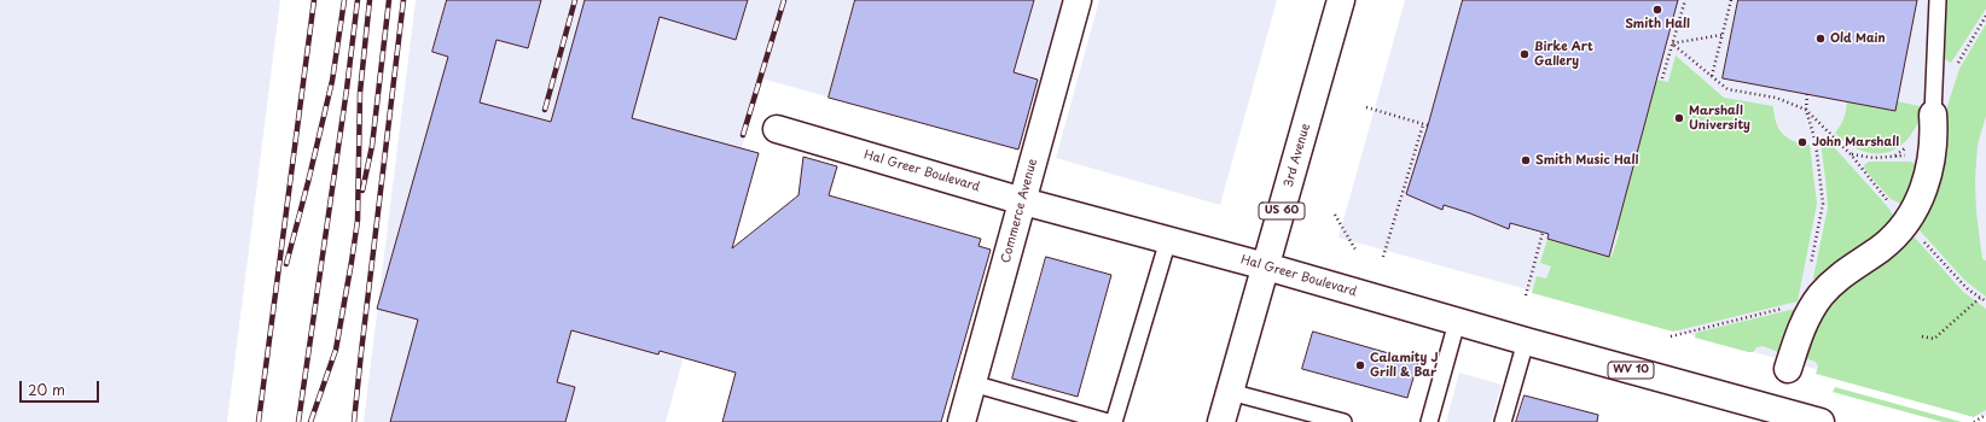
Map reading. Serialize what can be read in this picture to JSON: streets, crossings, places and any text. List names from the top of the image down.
{
  "streets": {
    "street": [
      "3rd Avenue",
      "Hal Greer Boulevard",
      "Commerce Avenue",
      "US 60",
      "WV 10"
    ]
  },
  "crossings": [
    ["3rd Avenue", "Hal Greer Boulevard"],
    ["Hal Greer Boulevard", "Commerce Avenue"]
  ],
  "places": [
    "Smith Hall",
    "Old Main",
    "Birke Art Gallery",
    "Marshall University",
    "John Marshall",
    "Smith Music Hall",
    "Calamity J Grill & Bar"
  ],
  "scale_bar": "20 m"
}
